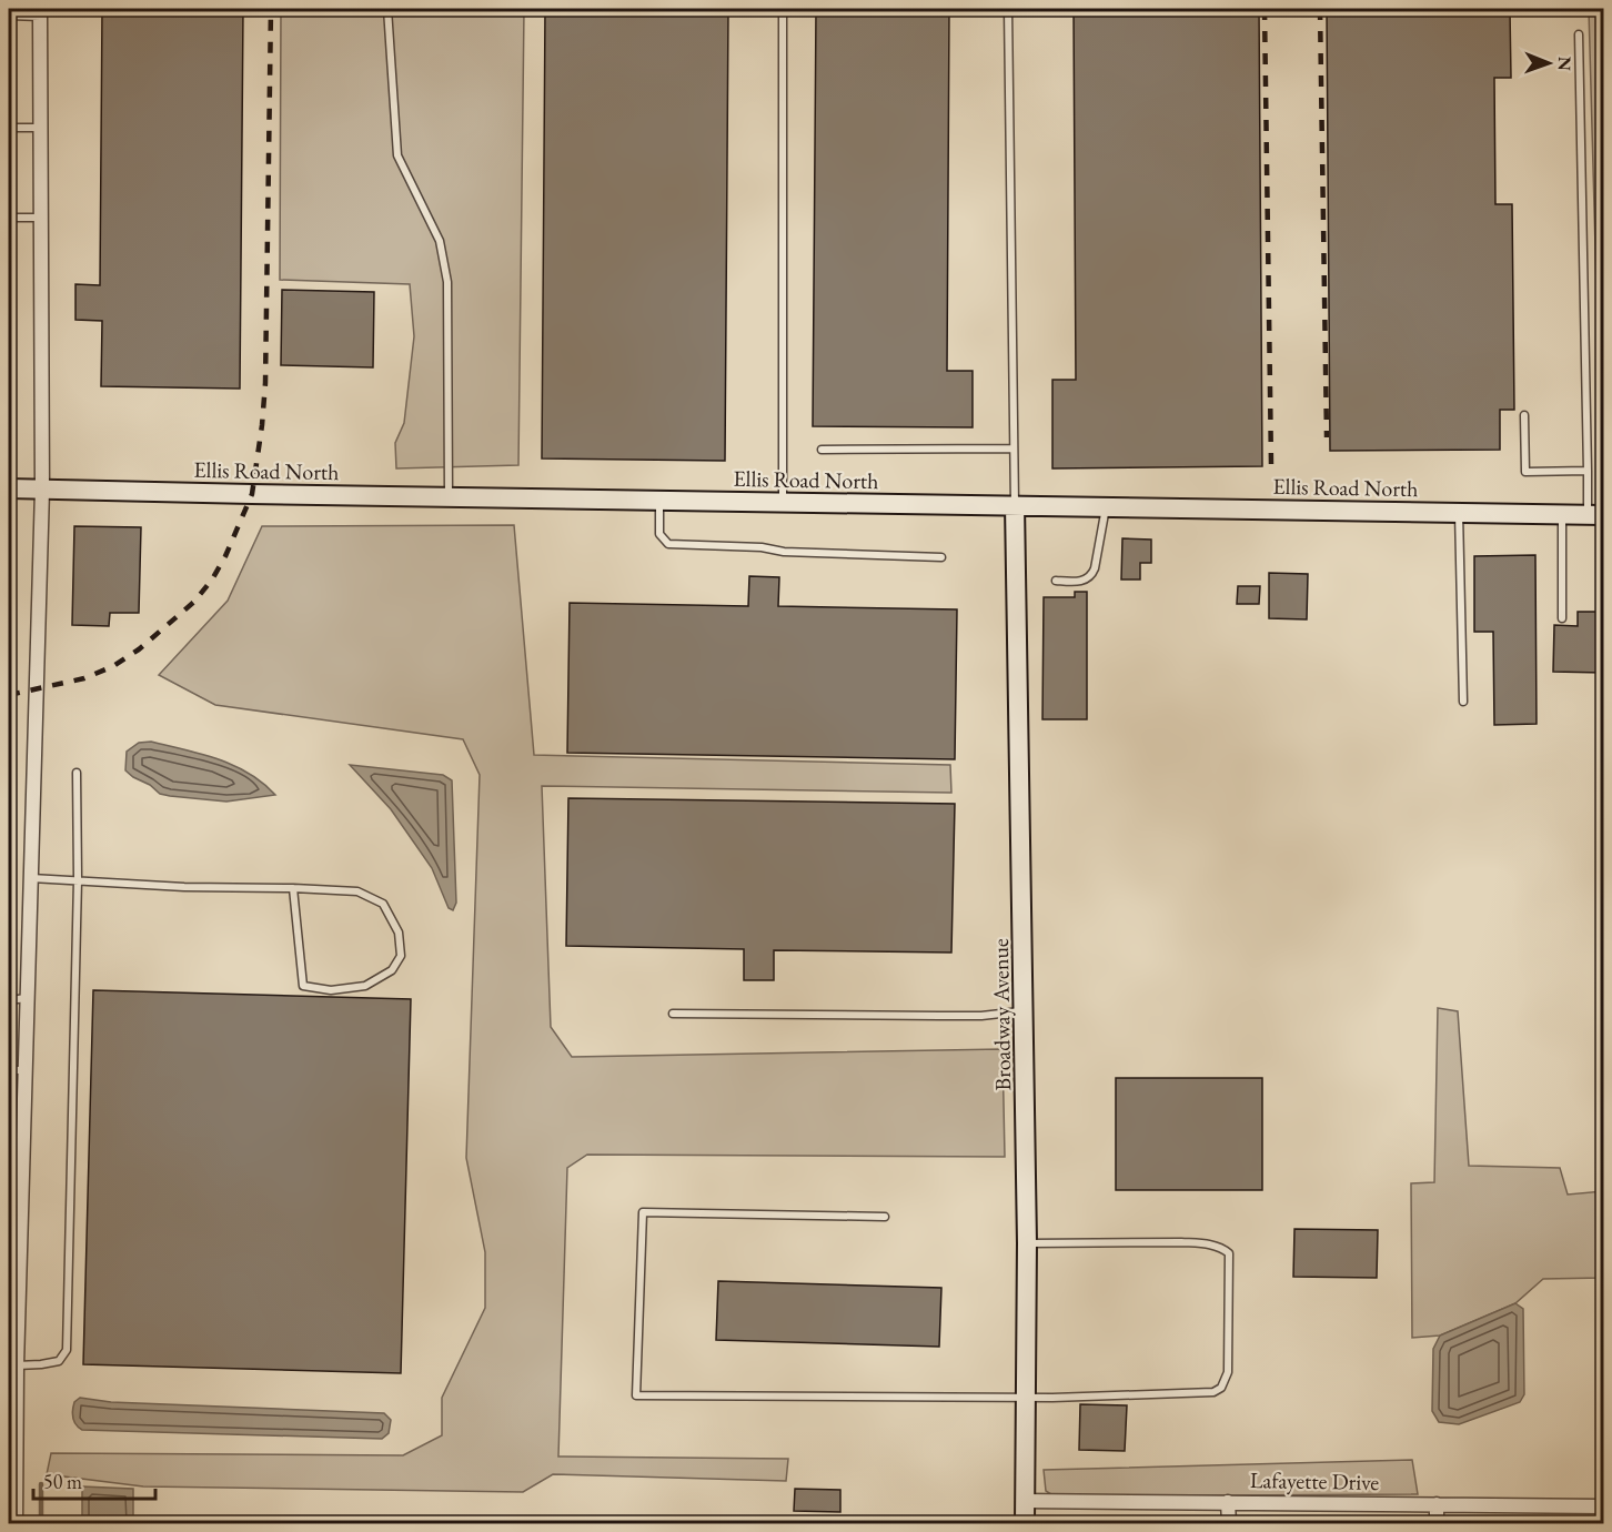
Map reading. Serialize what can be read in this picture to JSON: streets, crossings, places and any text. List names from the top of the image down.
{
  "streets": {
    "street": ["Ellis Road North", "Broadway Avenue", "Lafayette Drive"]
  },
  "crossings": [
    ["Ellis Road North", "Broadway Avenue"],
    ["Broadway Avenue", "Lafayette Drive"]
  ],
  "scale_bar": "50 m",
  "north": "right"
}
